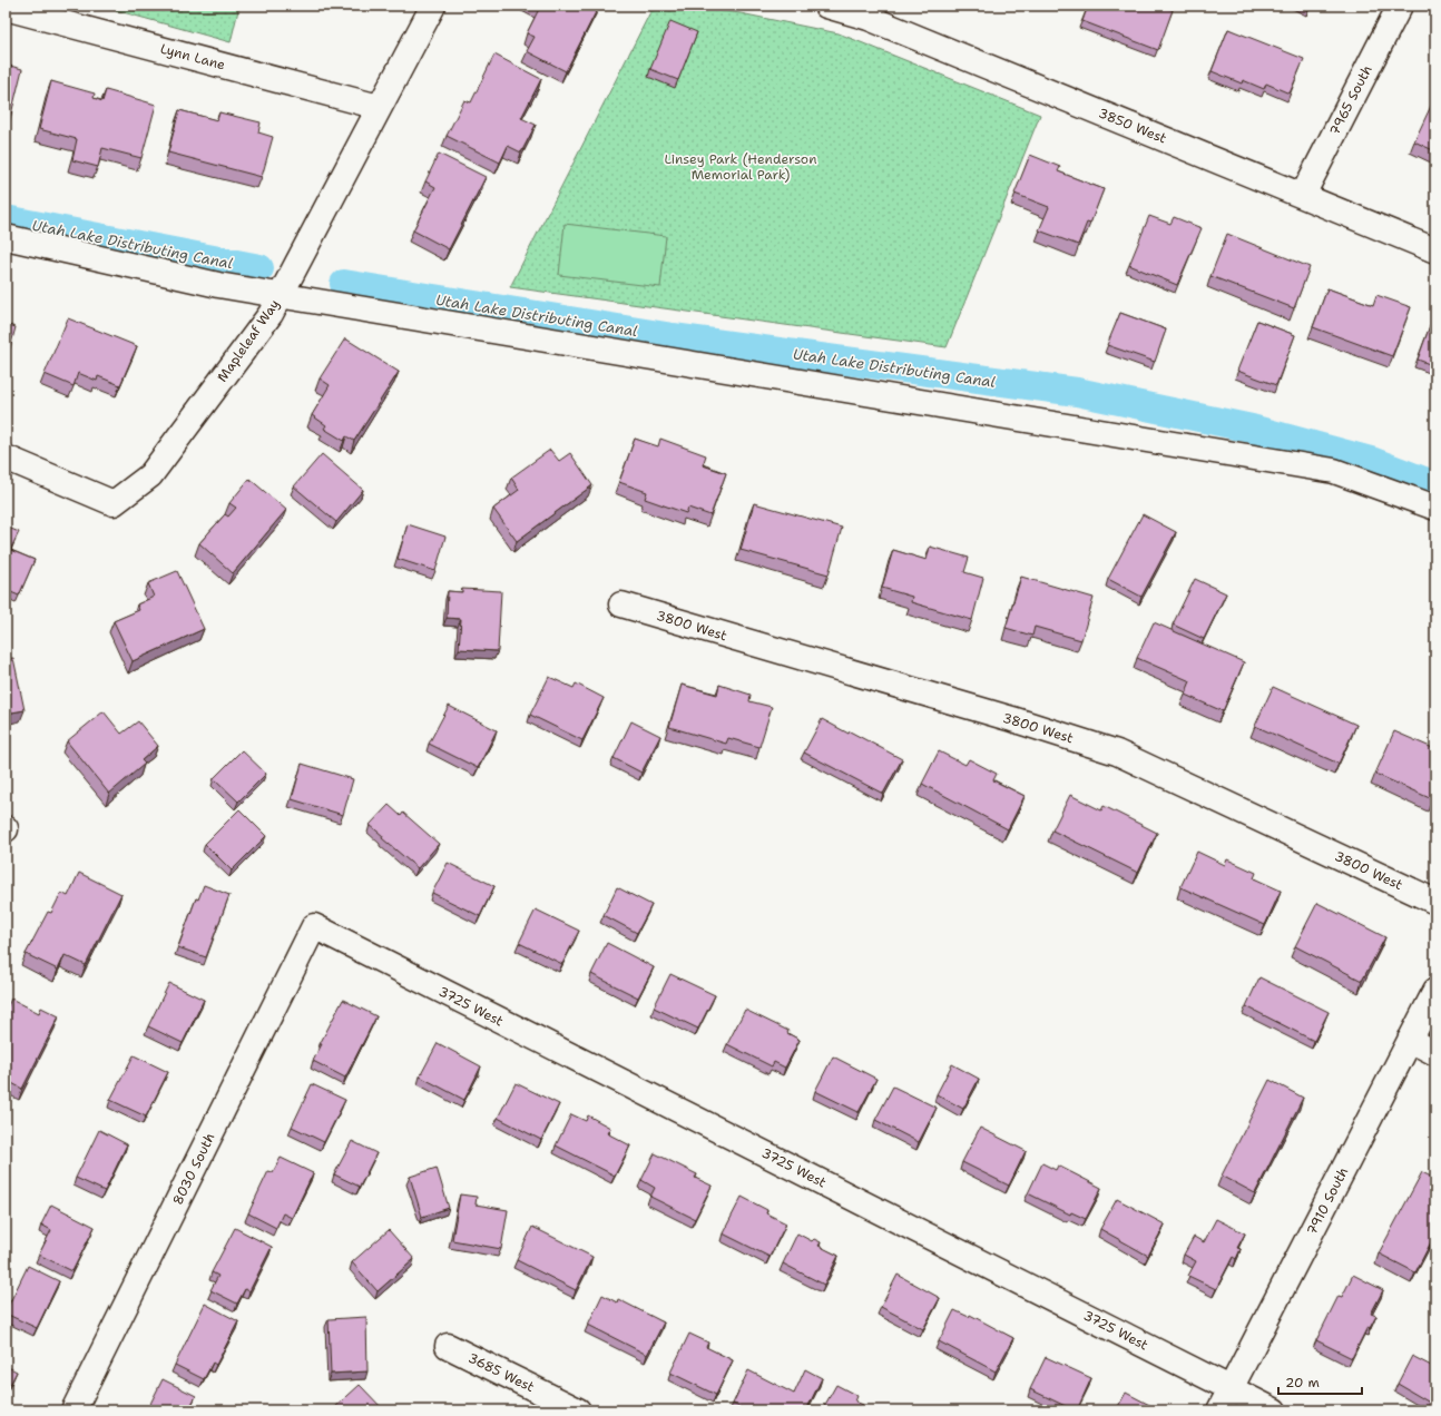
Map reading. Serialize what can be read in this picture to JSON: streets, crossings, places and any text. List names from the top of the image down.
{
  "streets": {
    "street": [
      "Lynn Lane",
      "7965 South",
      "3850 West",
      "Mapleleaf Way",
      "3800 West",
      "3725 West",
      "8030 South",
      "7910 South",
      "3685 West"
    ]
  },
  "crossings": [
    ["Lynn Lane", "Mapleleaf Way"],
    ["7965 South", "3850 West"],
    ["3725 West", "8030 South"],
    ["3725 West", "7910 South"]
  ],
  "water": ["Utah Lake Distributing Canal"],
  "parks": ["Linsey Park (Henderson Memorial Park)"],
  "scale_bar": "20 m"
}
